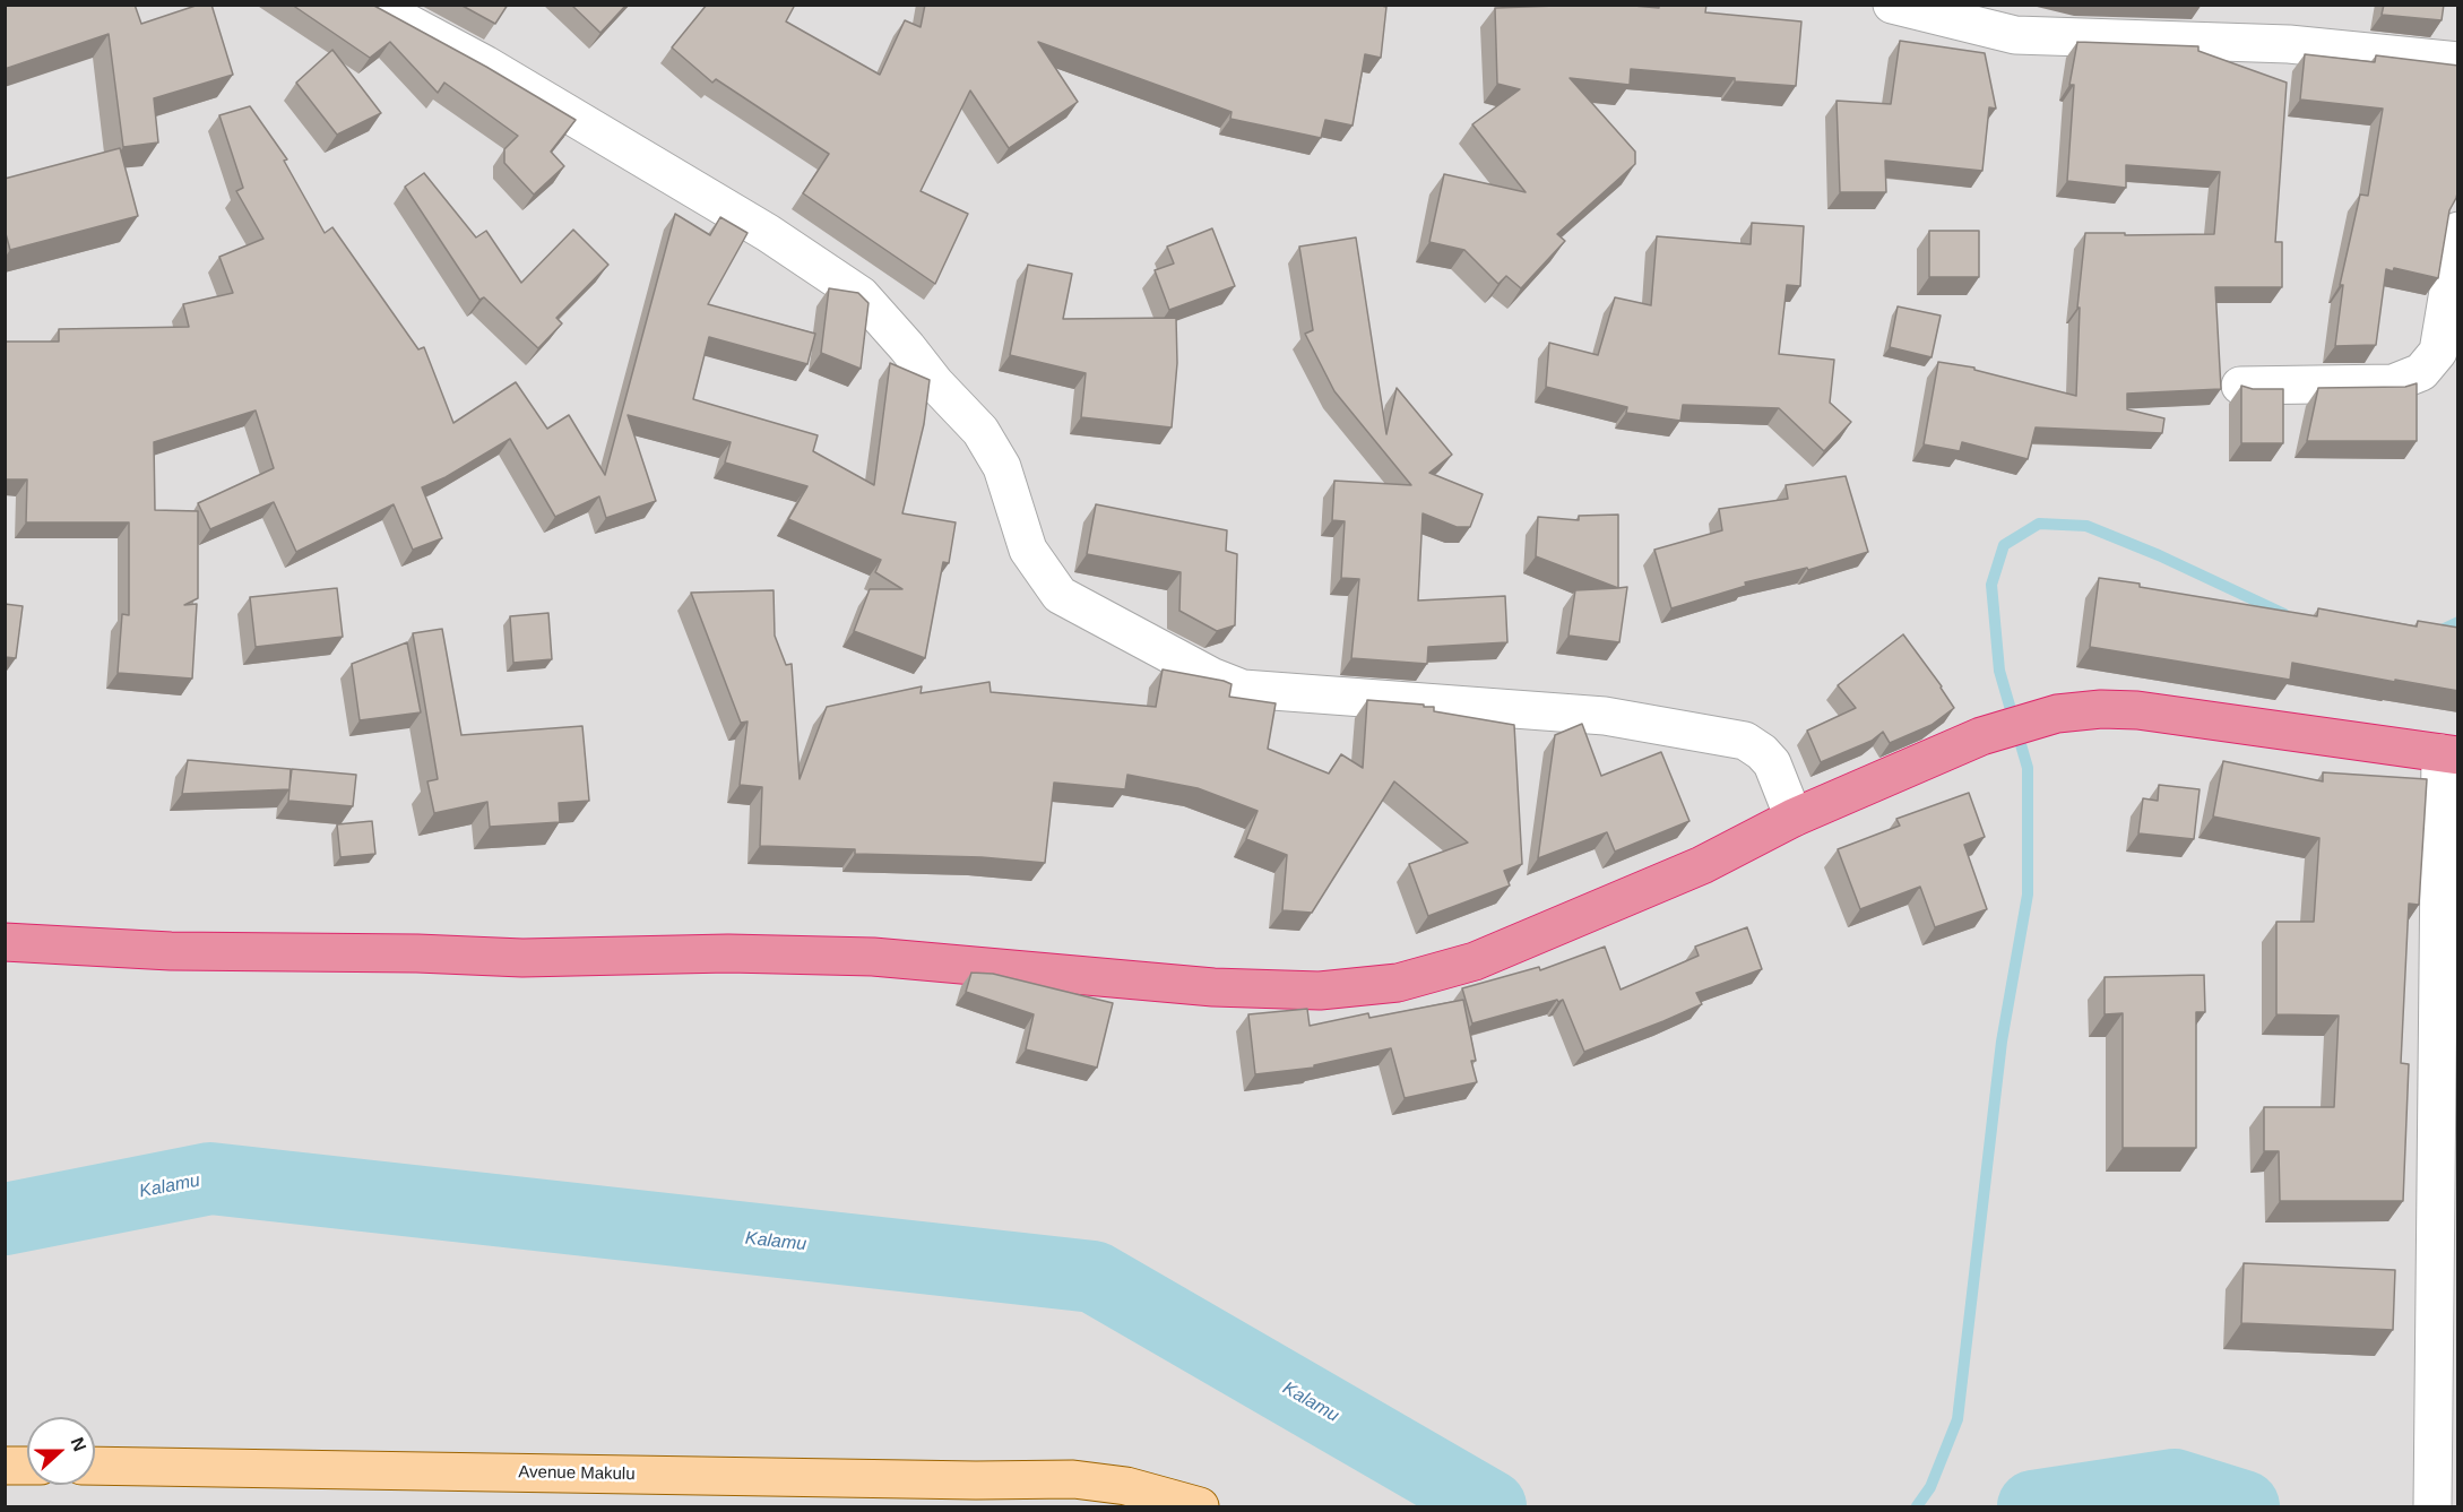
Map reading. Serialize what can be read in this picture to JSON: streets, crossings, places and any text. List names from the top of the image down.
{
  "streets": {
    "main road": ["Avenue Makulu"]
  },
  "water": ["Kalamu"],
  "north": "right"
}
